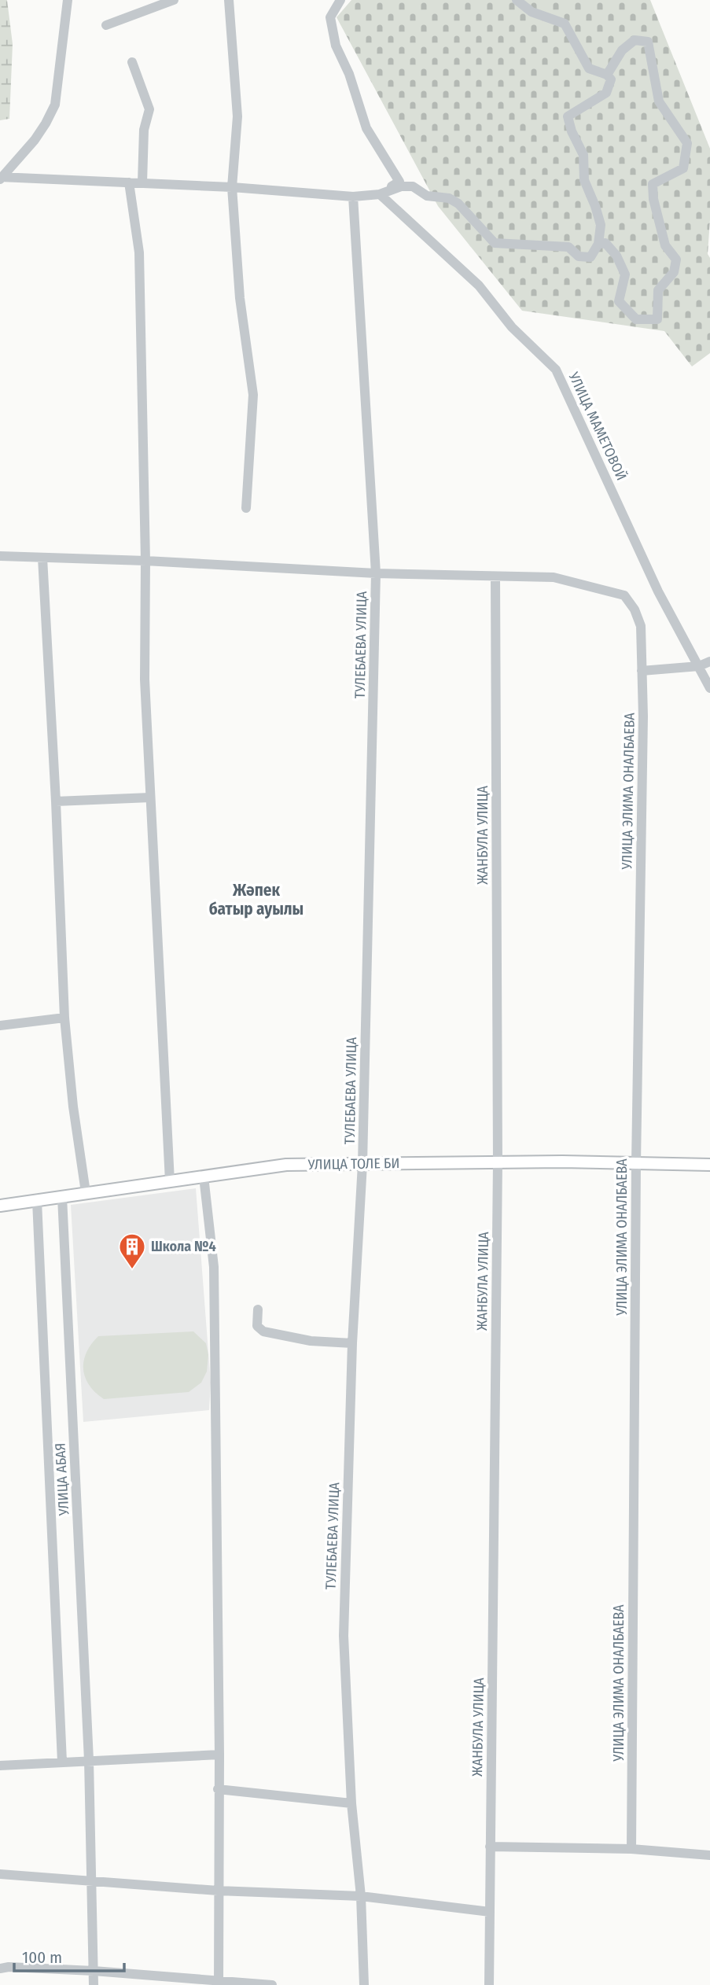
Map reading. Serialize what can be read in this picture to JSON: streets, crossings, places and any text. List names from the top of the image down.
{
  "streets": {
    "main road": ["УЛИЦА ТОЛЕ БИ"],
    "street": [
      "УЛИЦА МАМЕТОВОЙ",
      "ТУЛЕБАЕВА УЛИЦА",
      "УЛИЦА ЭЛИМА ОНАЛБАЕВА",
      "ЖАНБУЛА УЛИЦА",
      "УЛИЦА АБАЯ"
    ]
  },
  "crossings": [
    ["ТУЛЕБАЕВА УЛИЦА", "УЛИЦА ТОЛЕ БИ"],
    ["УЛИЦА ЭЛИМА ОНАЛБАЕВА", "ЖАНБУЛА УЛИЦА"],
    ["УЛИЦА ЭЛИМА ОНАЛБАЕВА", "УЛИЦА ТОЛЕ БИ"],
    ["ЖАНБУЛА УЛИЦА", "УЛИЦА ТОЛЕ БИ"],
    ["УЛИЦА ТОЛЕ БИ", "УЛИЦА АБАЯ"]
  ],
  "districts": ["Жәпек батыр ауылы"],
  "places": {
    "building": ["Школа №4"]
  },
  "scale_bar": "100 m"
}
